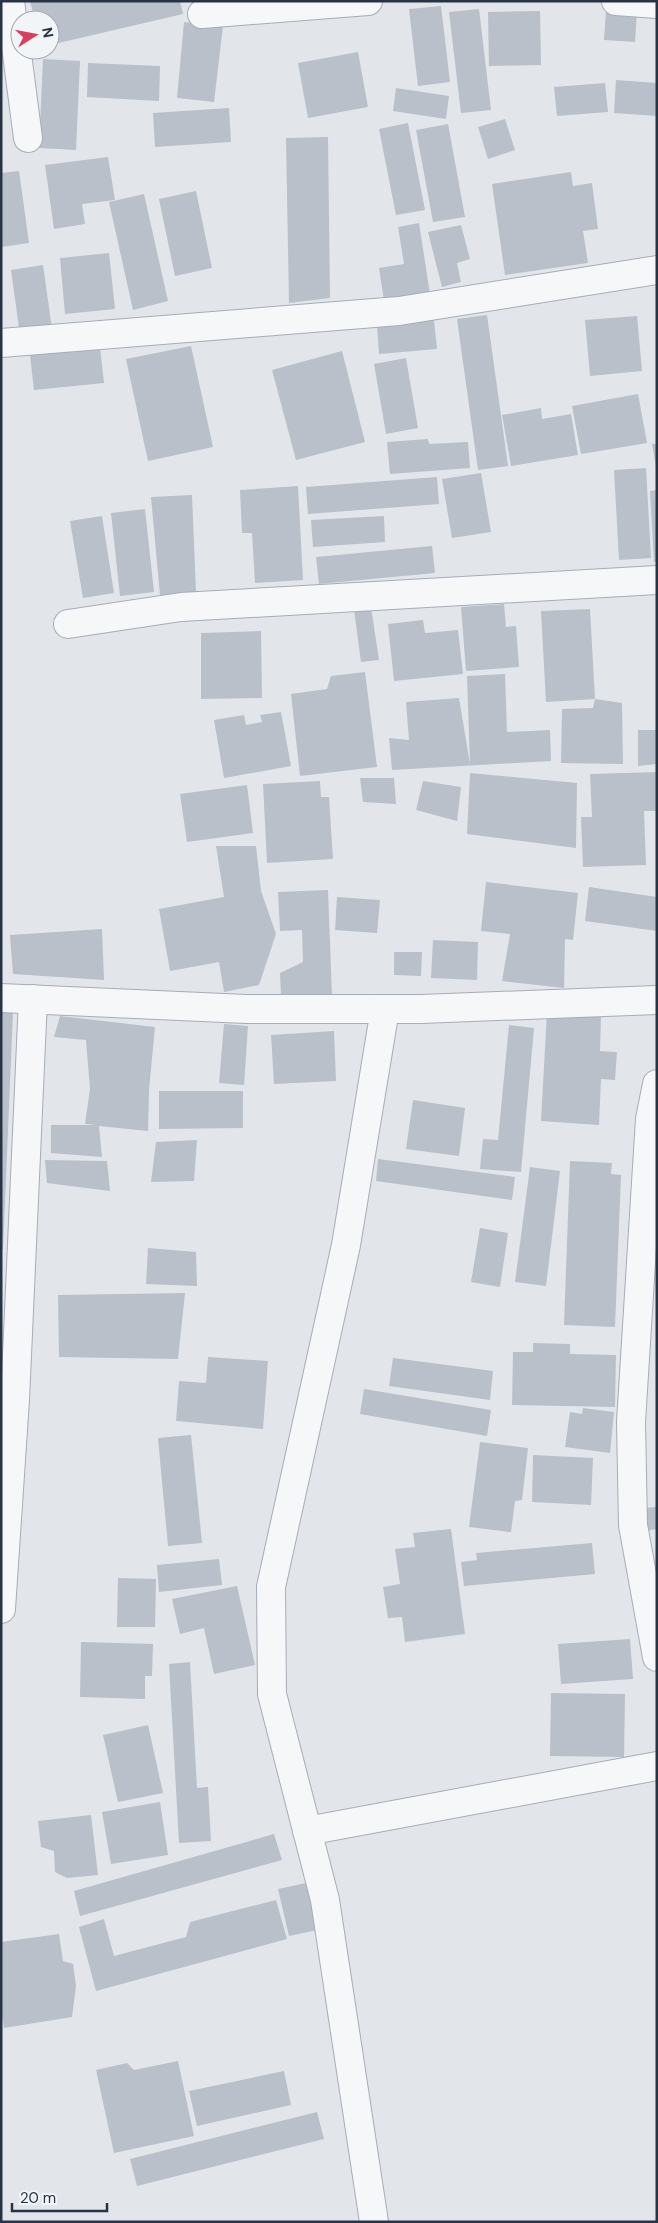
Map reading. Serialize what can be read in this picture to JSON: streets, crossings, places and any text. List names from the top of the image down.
{
  "scale_bar": "20 m",
  "north": "right"
}
